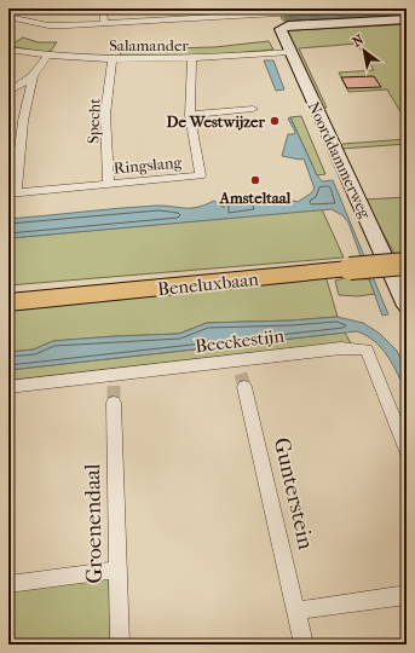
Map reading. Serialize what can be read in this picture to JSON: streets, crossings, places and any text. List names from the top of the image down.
{
  "streets": {
    "main road": ["Beneluxbaan"],
    "street": [
      "Salamander",
      "Specht",
      "Noorddammerweg",
      "Ringslang",
      "Beeckestijn",
      "Gunterstein",
      "Groenendaal"
    ]
  },
  "crossings": [
    ["Salamander", "Specht"],
    ["Salamander", "Noorddammerweg"],
    ["Salamander", "Ringslang"],
    ["Specht", "Ringslang"],
    ["Beeckestijn", "Gunterstein"],
    ["Beeckestijn", "Groenendaal"]
  ],
  "places": ["De Westwijzer", "Amsteltaal"],
  "north": "top left"
}
